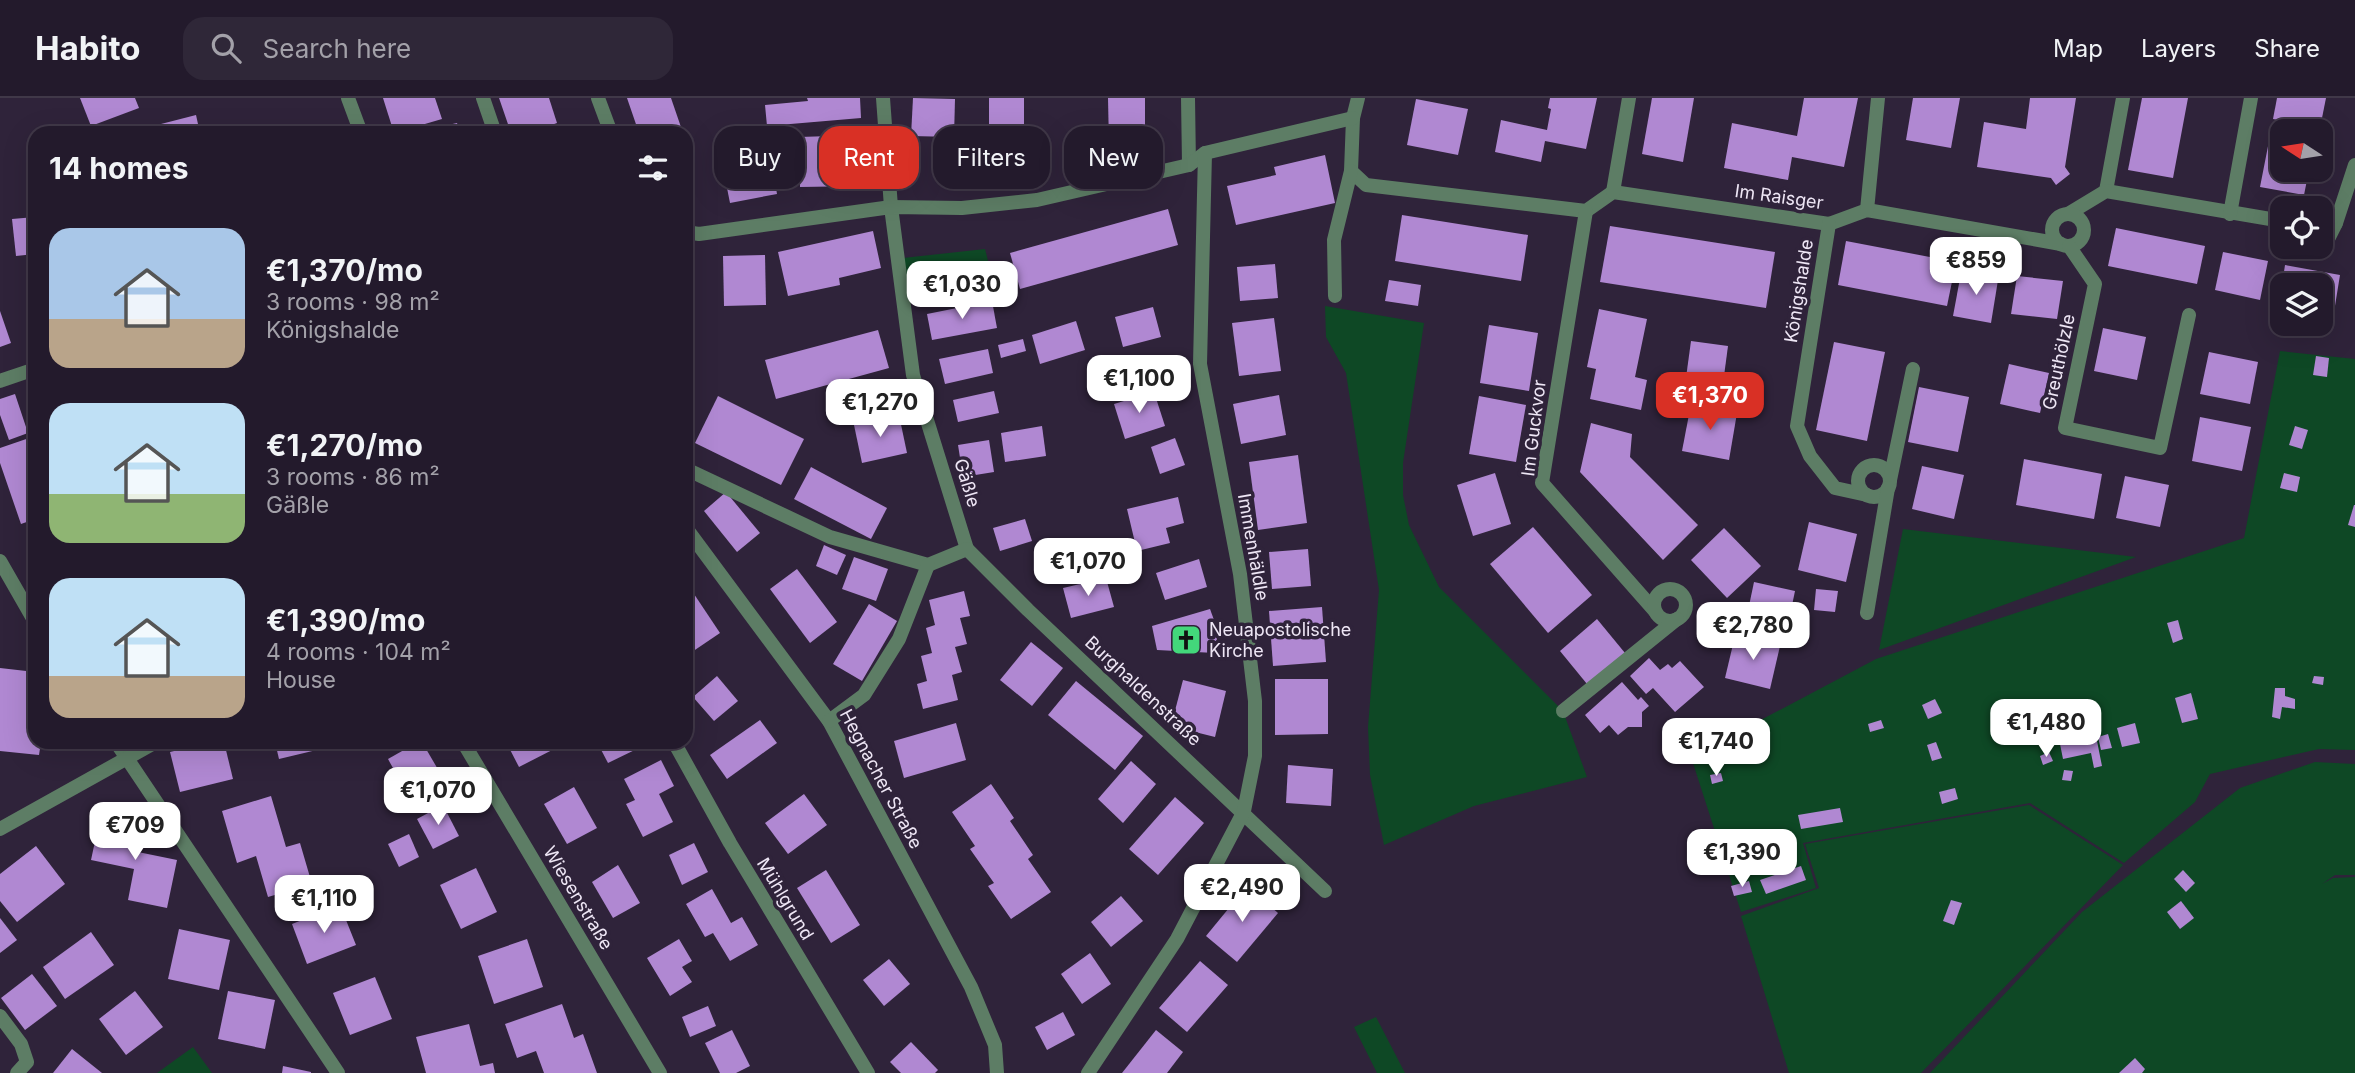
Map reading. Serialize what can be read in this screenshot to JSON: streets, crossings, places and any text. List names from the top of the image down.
{
  "streets": {
    "street": [
      "Im Raisger",
      "Königshalde",
      "Greuthölzle",
      "Im Guckvor",
      "Gäßle",
      "Immenhäldle",
      "Burghaldenstraße",
      "Hegnacher Straße",
      "Wiesenstraße",
      "Mühlgrund"
    ]
  },
  "crossings": [
    ["Im Raisger", "Königshalde"],
    ["Gäßle", "Burghaldenstraße"],
    ["Immenhäldle", "Burghaldenstraße"]
  ],
  "places": {
    "church": ["Neuapostolische Kirche"]
  },
  "north": "left",
  "page": {
    "header": "Habito",
    "search": "Search here",
    "nav": ["Map", "Layers", "Share"],
    "chip": [
      "Buy",
      "Rent",
      "Filters",
      "New"
    ],
    "heading": "14 homes",
    "list": [
      {
        "name": "€1,370/mo",
        "note": "3 rooms · 98 m² · Königshalde"
      },
      {
        "name": "€1,270/mo",
        "note": "3 rooms · 86 m² · Gäßle"
      },
      {
        "name": "€1,390/mo",
        "note": "4 rooms · 104 m² · House"
      }
    ],
    "price": [
      "€859",
      "€1,030",
      "€1,100",
      "€1,370",
      "€1,270",
      "€1,070",
      "€2,780",
      "€1,480",
      "€1,740",
      "€1,070",
      "€709",
      "€1,390",
      "€2,490",
      "€1,110"
    ]
  }
}
